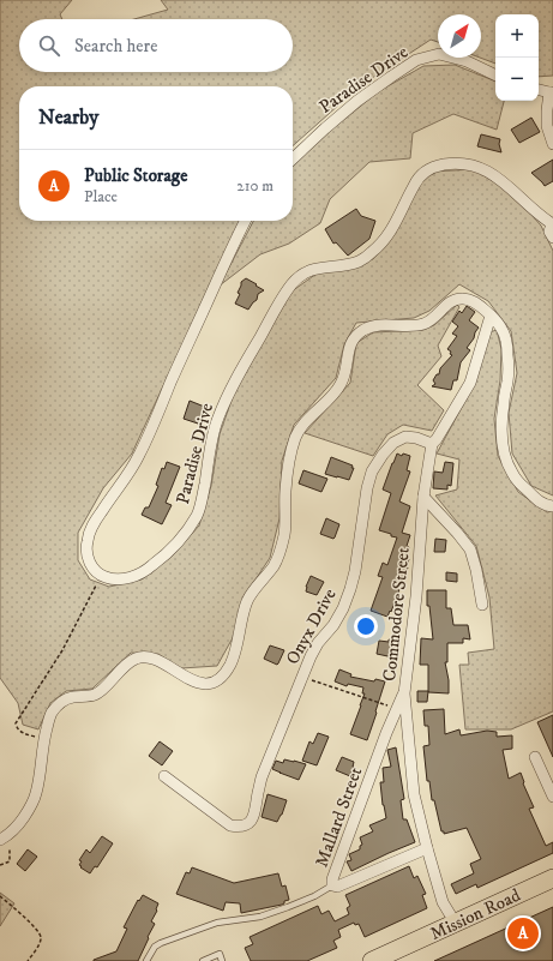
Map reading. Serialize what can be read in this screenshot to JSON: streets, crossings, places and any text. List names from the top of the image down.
{
  "streets": {
    "main road": ["Mission Road"],
    "street": [
      "Paradise Drive",
      "Commodore Street",
      "Onyx Drive",
      "Mallard Street"
    ]
  },
  "crossings": [
    ["Commodore Street", "Onyx Drive"],
    ["Commodore Street", "Mallard Street"],
    ["Commodore Street", "Mission Road"]
  ],
  "north": "top right",
  "page": {
    "map_buttons": ["+", "−"],
    "search": "Search here",
    "heading": "Nearby",
    "list": [
      {
        "mark": "A",
        "name": "Public Storage",
        "note": "Place",
        "value": "210 m"
      }
    ],
    "pins": "A"
  }
}
